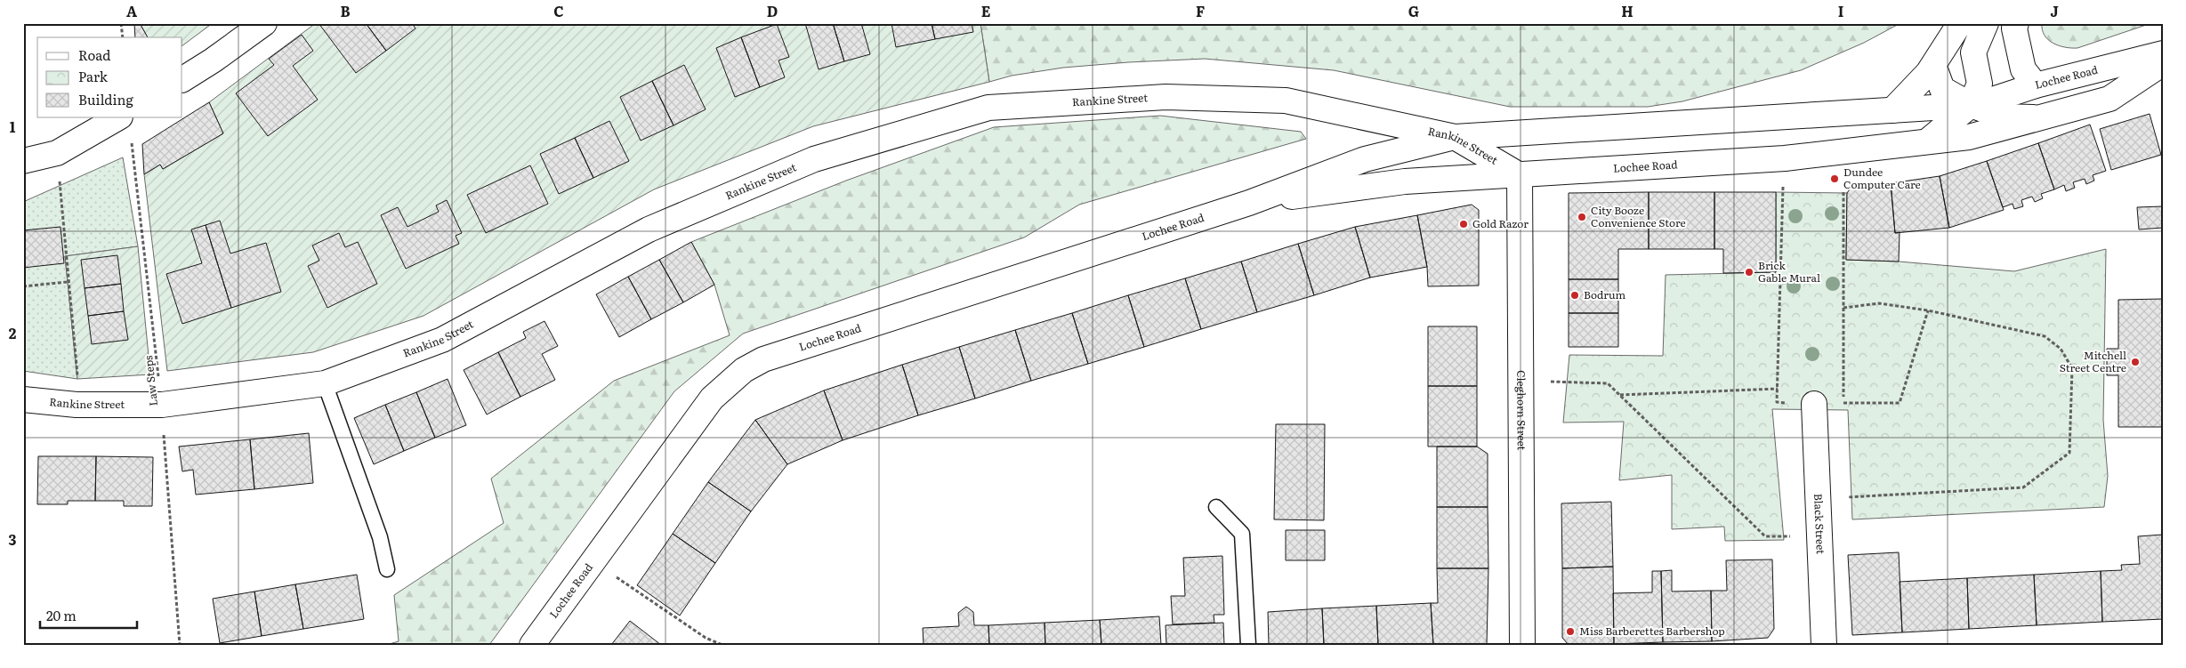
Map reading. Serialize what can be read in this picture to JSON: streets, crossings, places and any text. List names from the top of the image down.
{
  "streets": {
    "street": [
      "Lochee Road",
      "Rankine Street",
      "Cleghorn Street",
      "Black Street"
    ],
    "path": ["Law Steps"]
  },
  "crossings": [
    ["Lochee Road", "Rankine Street"],
    ["Lochee Road", "Cleghorn Street"],
    ["Rankine Street", "Law Steps"],
    ["Rankine Street", "Cleghorn Street"]
  ],
  "places": [
    "Dundee Computer Care",
    "City Booze Convenience Store",
    "Gold Razor",
    "Brick Gable Mural",
    "Bodrum",
    "Mitchell Street Centre",
    "Miss Barberettes Barbershop"
  ],
  "legend": ["Road", "Park", "Building"],
  "scale_bar": "20 m",
  "grid": {
    "columns": [
      "A",
      "B",
      "C",
      "D",
      "E",
      "F",
      "G",
      "H",
      "I",
      "J"
    ],
    "rows": ["1", "2", "3"]
  }
}
